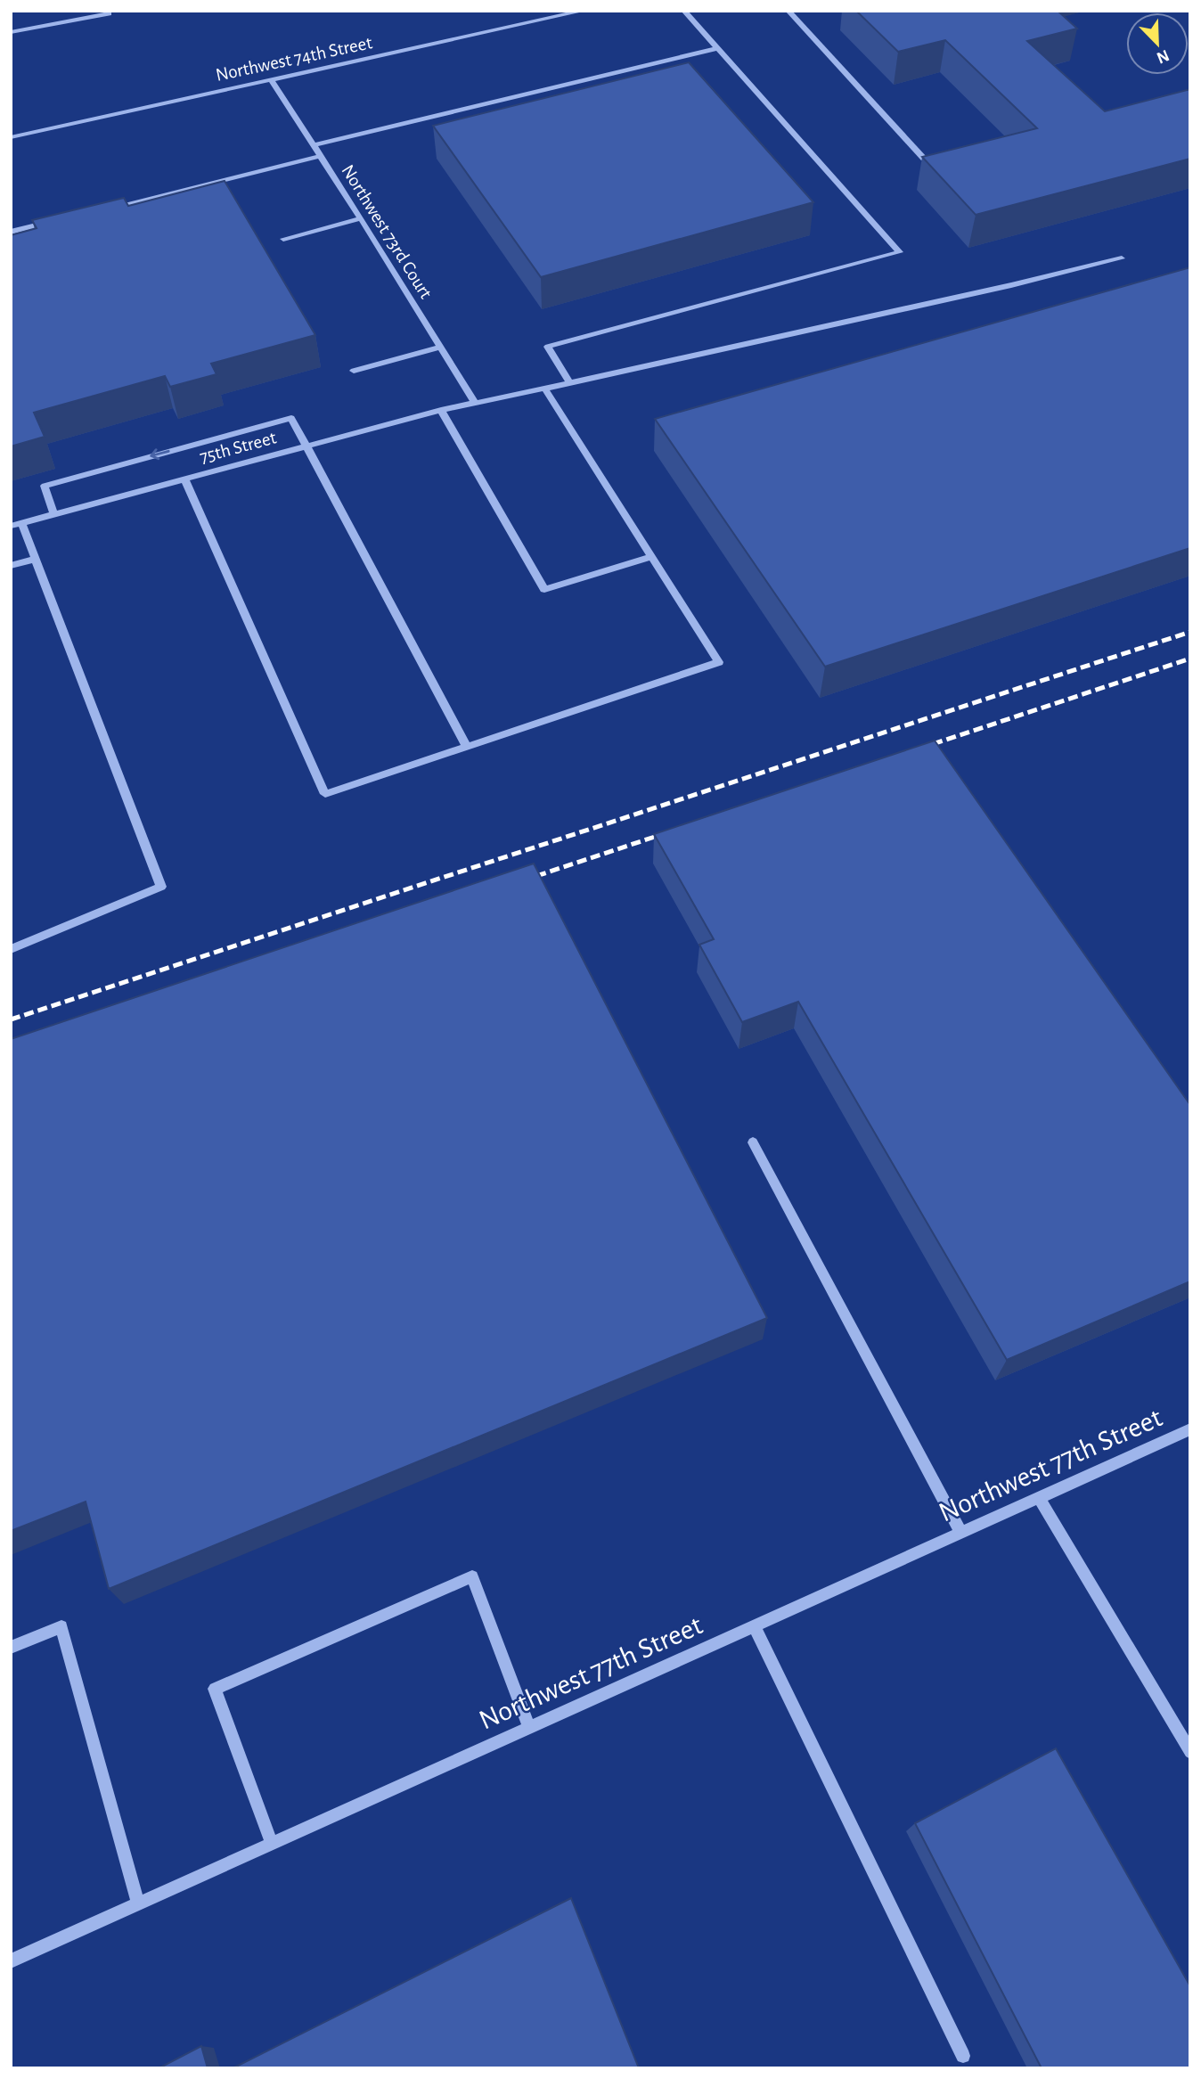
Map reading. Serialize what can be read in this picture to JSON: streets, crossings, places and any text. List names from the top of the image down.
{
  "streets": {
    "street": [
      "Northwest 74th Street",
      "Northwest 73rd Court",
      "75th Street",
      "Northwest 77th Street"
    ]
  },
  "crossings": [
    ["Northwest 74th Street", "Northwest 73rd Court"],
    ["Northwest 73rd Court", "75th Street"]
  ],
  "north": "bottom right"
}
